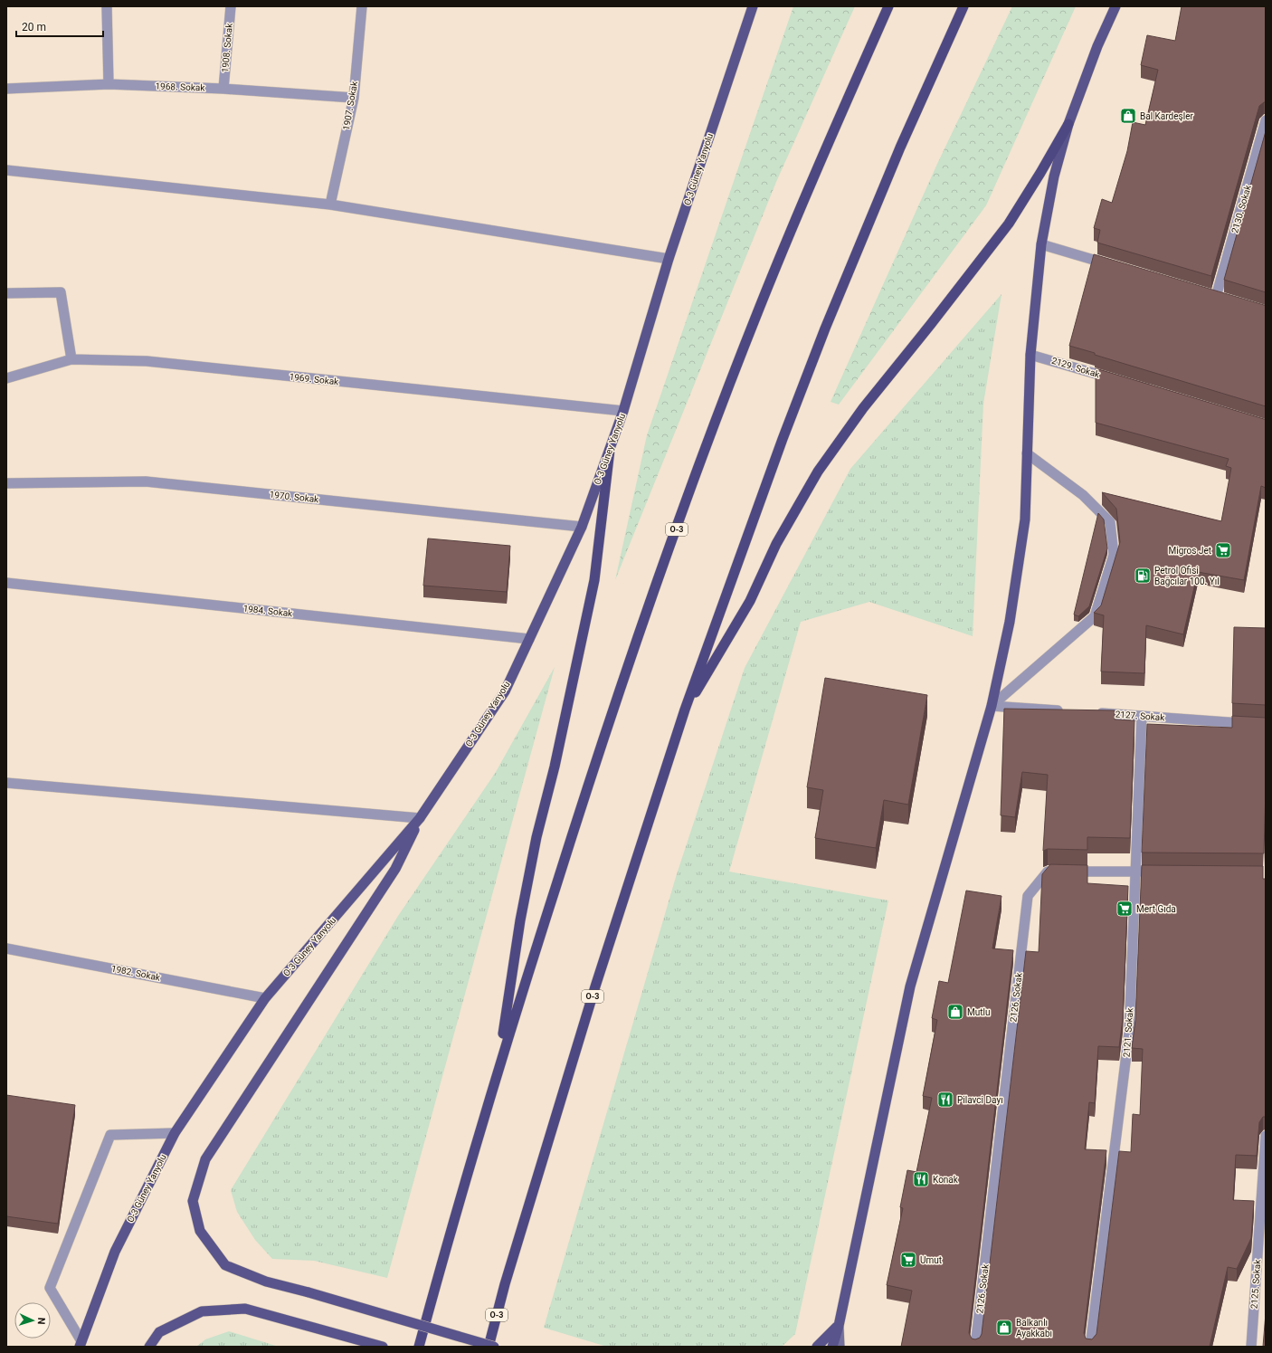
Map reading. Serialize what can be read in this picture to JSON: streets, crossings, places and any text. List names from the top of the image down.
{
  "streets": {
    "highway": ["O-3"],
    "main road": ["O-3 Güney Yanyolu"],
    "street": [
      "1908. Sokak",
      "1968. Sokak",
      "1907. Sokak",
      "2130. Sokak",
      "2129. Sokak",
      "1969. Sokak",
      "1970. Sokak",
      "1984. Sokak",
      "2127. Sokak",
      "1982. Sokak",
      "2126. Sokak",
      "2121. Sokak",
      "2125. Sokak"
    ]
  },
  "crossings": [
    ["1908. Sokak", "1968. Sokak"],
    ["1968. Sokak", "1907. Sokak"],
    ["O-3 Güney Yanyolu", "1969. Sokak"],
    ["O-3 Güney Yanyolu", "1970. Sokak"],
    ["O-3 Güney Yanyolu", "1984. Sokak"],
    ["O-3 Güney Yanyolu", "1982. Sokak"],
    ["2127. Sokak", "2121. Sokak"],
    ["2126. Sokak", "2121. Sokak"]
  ],
  "places": {
    "shop": ["Bal Kardeşler", "Mutlu", "Balkanlı Ayakkabı"],
    "supermarket": ["Migros Jet", "Mert Gıda", "Umut"],
    "fuel station": ["Petrol Ofisi Bağcılar 100. Yıl"],
    "restaurant": ["Pilavci Dayı", "Konak"]
  },
  "scale_bar": "20 m",
  "north": "right"
}
